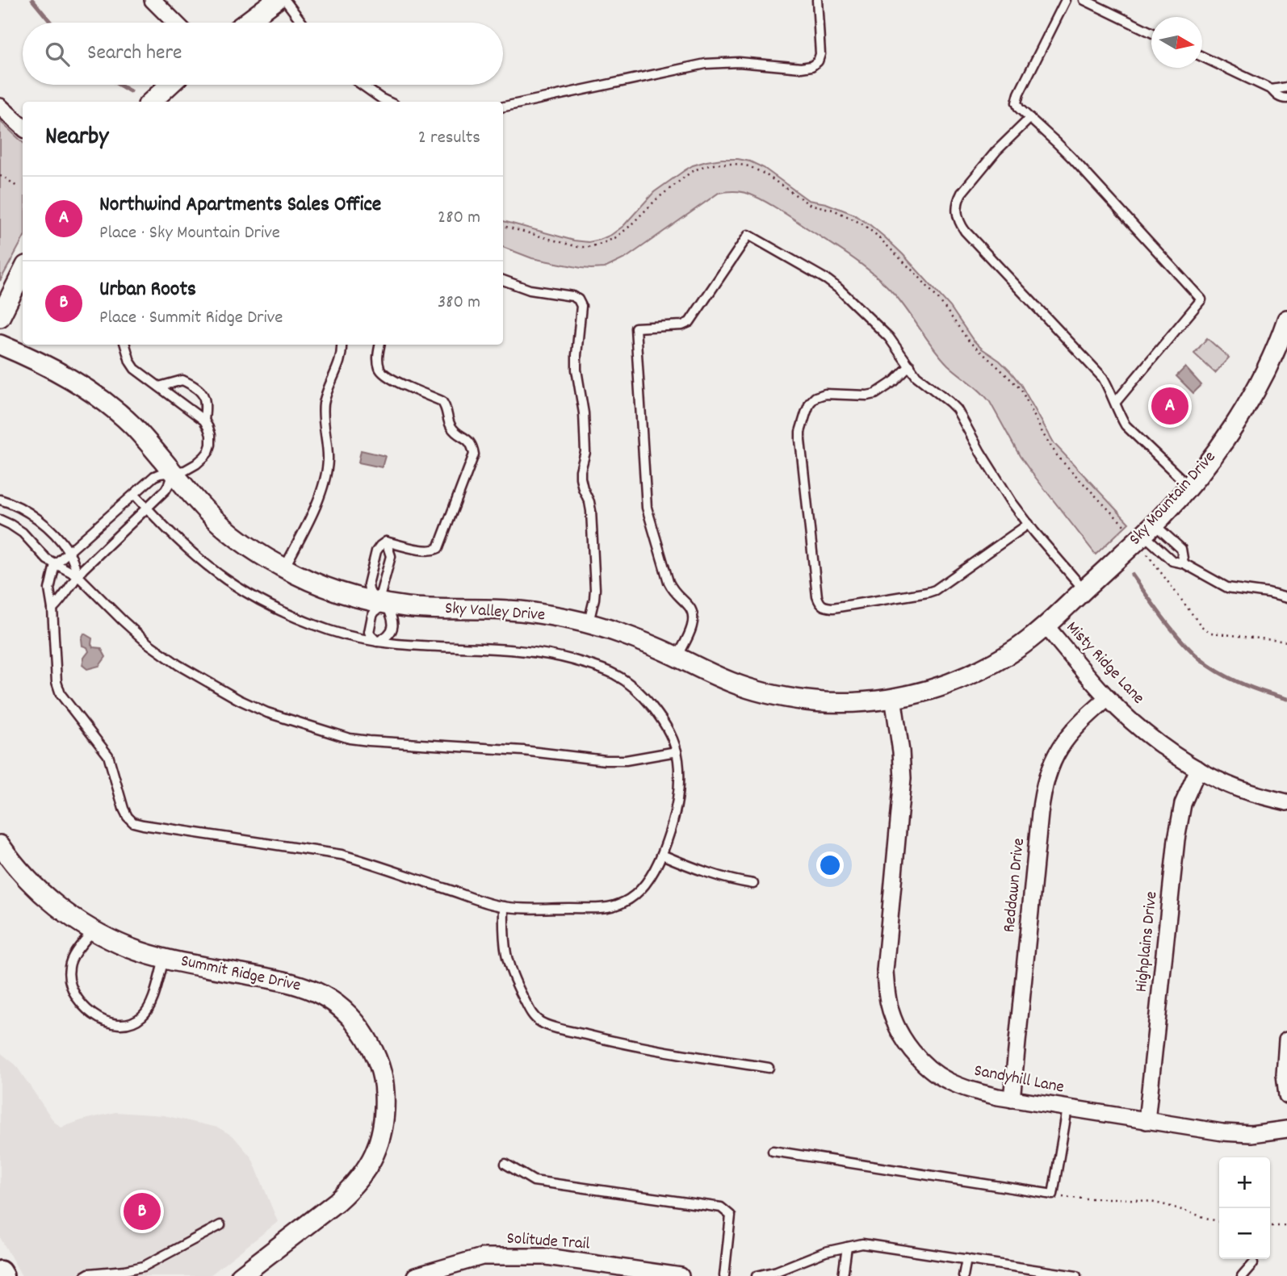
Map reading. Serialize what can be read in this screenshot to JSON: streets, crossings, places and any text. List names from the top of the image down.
{
  "streets": {
    "street": [
      "Sky Mountain Drive",
      "Sky Valley Drive",
      "Misty Ridge Lane",
      "Reddawn Drive",
      "Highplains Drive",
      "Summit Ridge Drive",
      "Sandyhill Lane",
      "Solitude Trail"
    ]
  },
  "crossings": [
    ["Sky Mountain Drive", "Sky Valley Drive"],
    ["Sky Mountain Drive", "Misty Ridge Lane"],
    ["Sky Valley Drive", "Misty Ridge Lane"],
    ["Sky Valley Drive", "Sandyhill Lane"],
    ["Misty Ridge Lane", "Reddawn Drive"],
    ["Misty Ridge Lane", "Highplains Drive"],
    ["Reddawn Drive", "Sandyhill Lane"],
    ["Highplains Drive", "Sandyhill Lane"]
  ],
  "north": "right",
  "page": {
    "search": "Search here",
    "heading": ["Nearby", "2 results"],
    "list": [
      {
        "mark": "A",
        "name": "Northwind Apartments Sales Office",
        "note": "Place · Sky Mountain Drive",
        "value": "280 m"
      },
      {
        "mark": "B",
        "name": "Urban Roots",
        "note": "Place · Summit Ridge Drive",
        "value": "380 m"
      }
    ],
    "pins": ["A", "B"],
    "map_buttons": ["+", "−"]
  }
}
